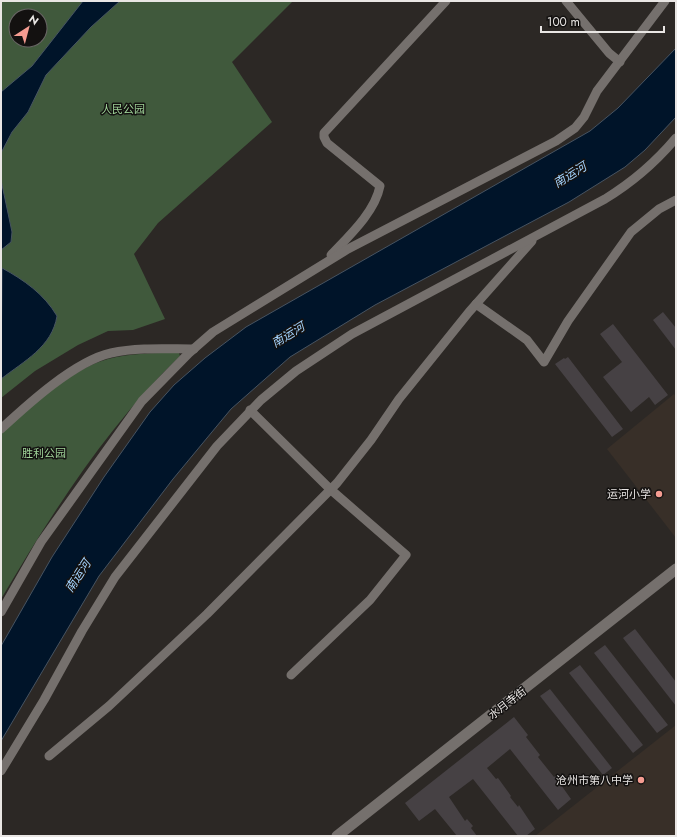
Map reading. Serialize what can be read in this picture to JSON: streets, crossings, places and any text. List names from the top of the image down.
{
  "streets": {
    "street": ["水月寺街"]
  },
  "water": ["南运河"],
  "parks": ["人民公园", "胜利公园"],
  "places": ["运河小学", "沧州市第八中学"],
  "scale_bar": "100 m",
  "north": "top right"
}
